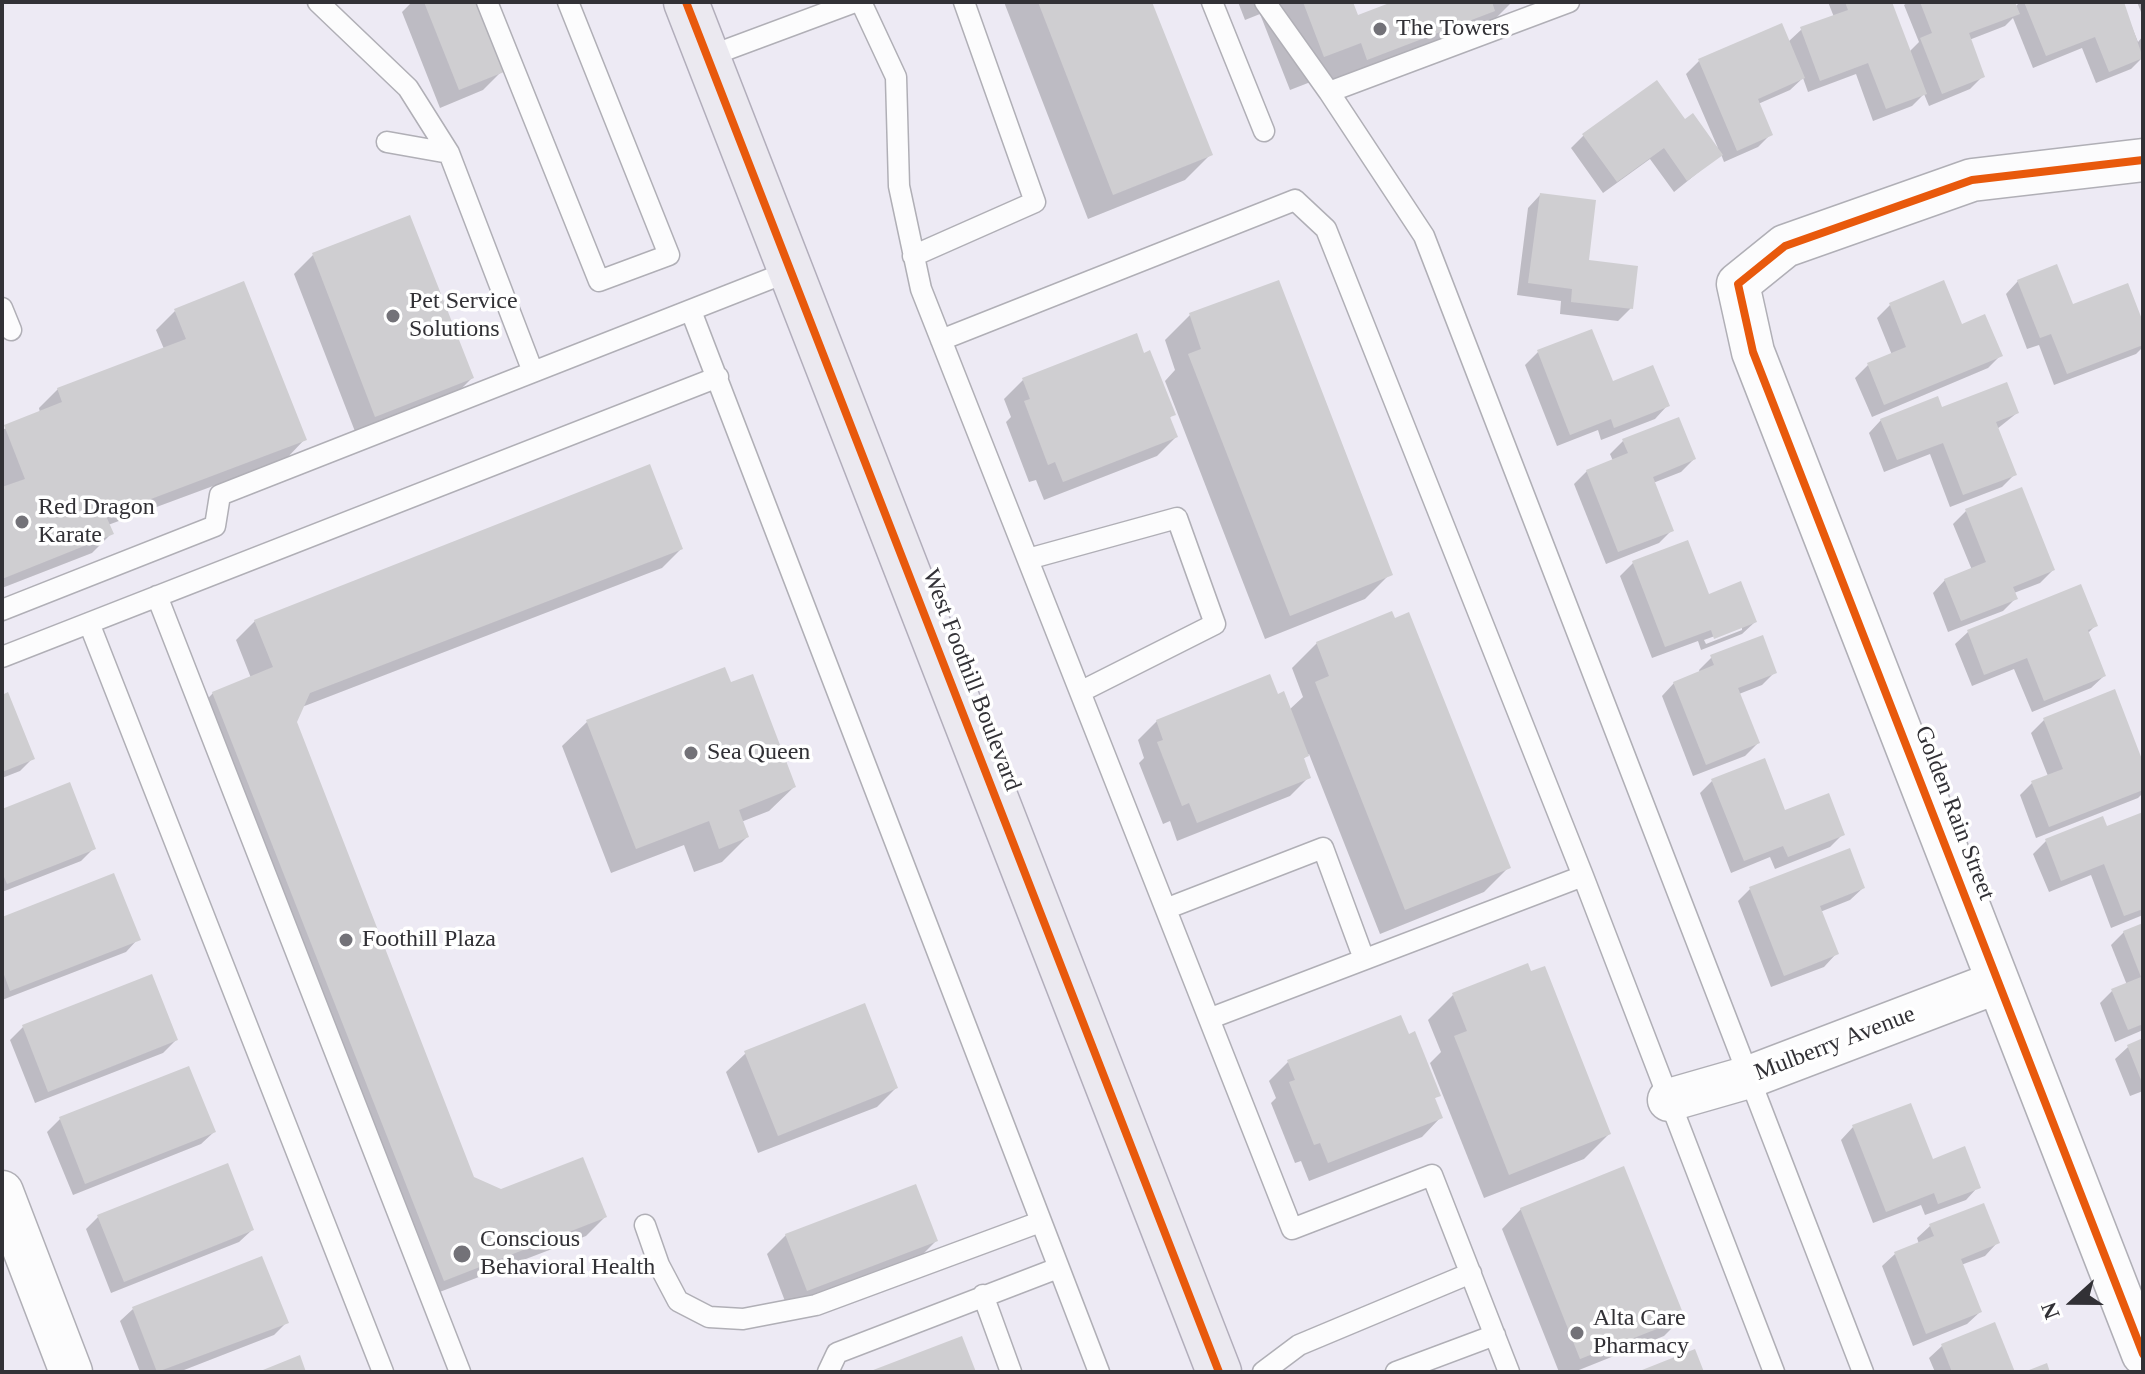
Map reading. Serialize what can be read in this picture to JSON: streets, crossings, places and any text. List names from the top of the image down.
{
  "streets": {
    "main road": ["West Foothill Boulevard"],
    "street": ["Golden Rain Street", "Mulberry Avenue"]
  },
  "crossings": [
    ["Golden Rain Street", "Mulberry Avenue"]
  ],
  "places": [
    "The Towers",
    "Pet Service Solutions",
    "Red Dragon Karate",
    "Sea Queen",
    "Foothill Plaza",
    "Conscious Behavioral Health",
    "Alta Care Pharmacy"
  ],
  "north": "left"
}
